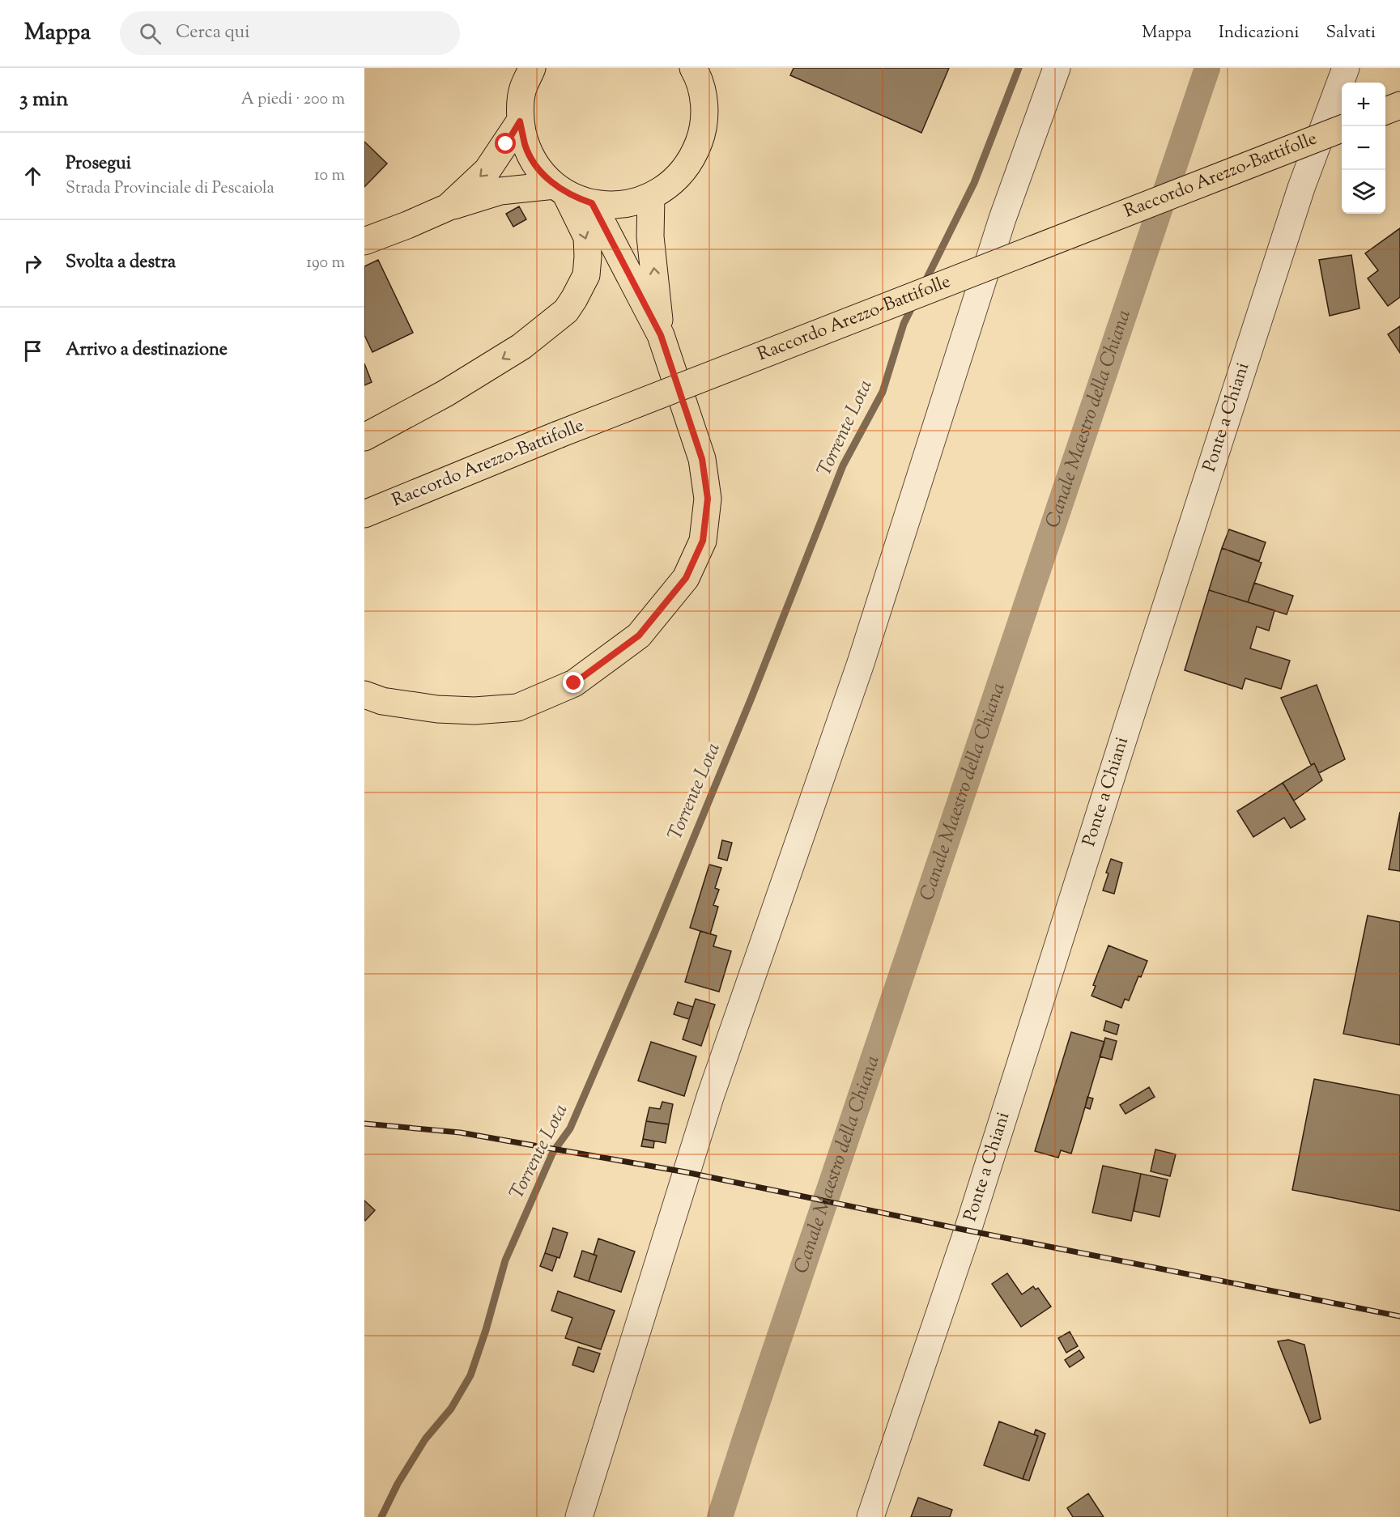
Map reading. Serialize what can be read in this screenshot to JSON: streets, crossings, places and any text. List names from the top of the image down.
{
  "streets": {
    "main road": ["Raccordo Arezzo-Battifolle"],
    "street": ["Ponte a Chiani"]
  },
  "water": ["Canale Maestro della Chiana", "Torrente Lota"],
  "page": {
    "header": "Mappa",
    "search": "Cerca qui",
    "nav": ["Mappa", "Indicazioni", "Salvati"],
    "heading": ["3 min", "A piedi · 200 m"],
    "map_buttons": ["+", "−"],
    "list": [
      ["Prosegui", "Strada Provinciale di Pescaiola", "10 m"],
      ["Svolta a destra", "190 m"],
      "Arrivo a destinazione"
    ]
  }
}
